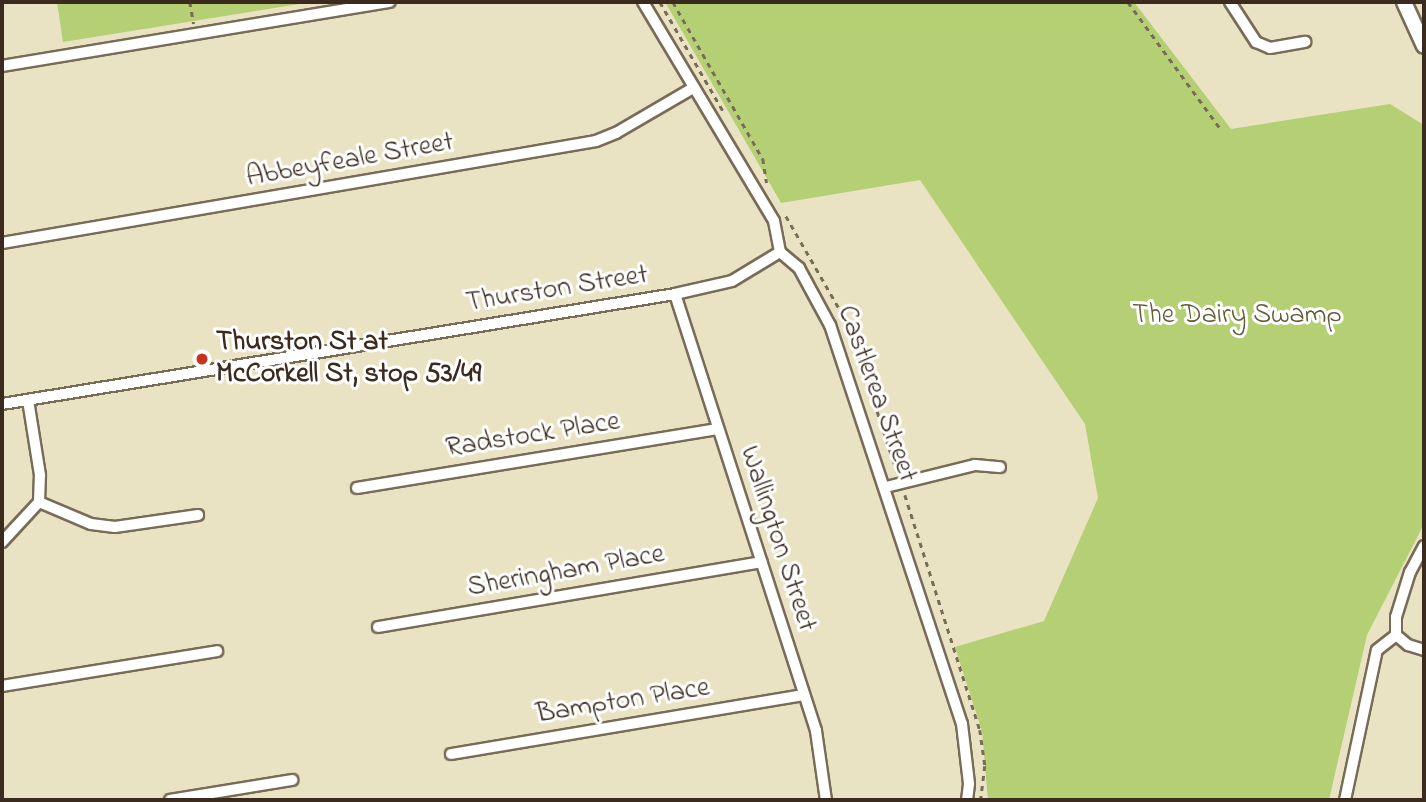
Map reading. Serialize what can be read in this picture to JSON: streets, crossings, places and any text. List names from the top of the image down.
{
  "streets": {
    "street": [
      "Abbeyfeale Street",
      "Thurston Street",
      "Castlerea Street",
      "Radstock Place",
      "Wallington Street",
      "Sheringham Place",
      "Bampton Place"
    ]
  },
  "crossings": [
    ["Thurston Street", "Castlerea Street"],
    ["Thurston Street", "Wallington Street"],
    ["Radstock Place", "Wallington Street"],
    ["Wallington Street", "Sheringham Place"],
    ["Wallington Street", "Bampton Place"]
  ],
  "parks": ["The Dairy Swamp"],
  "places": ["Thurston St at McCorkell St, stop 53/49"]
}
